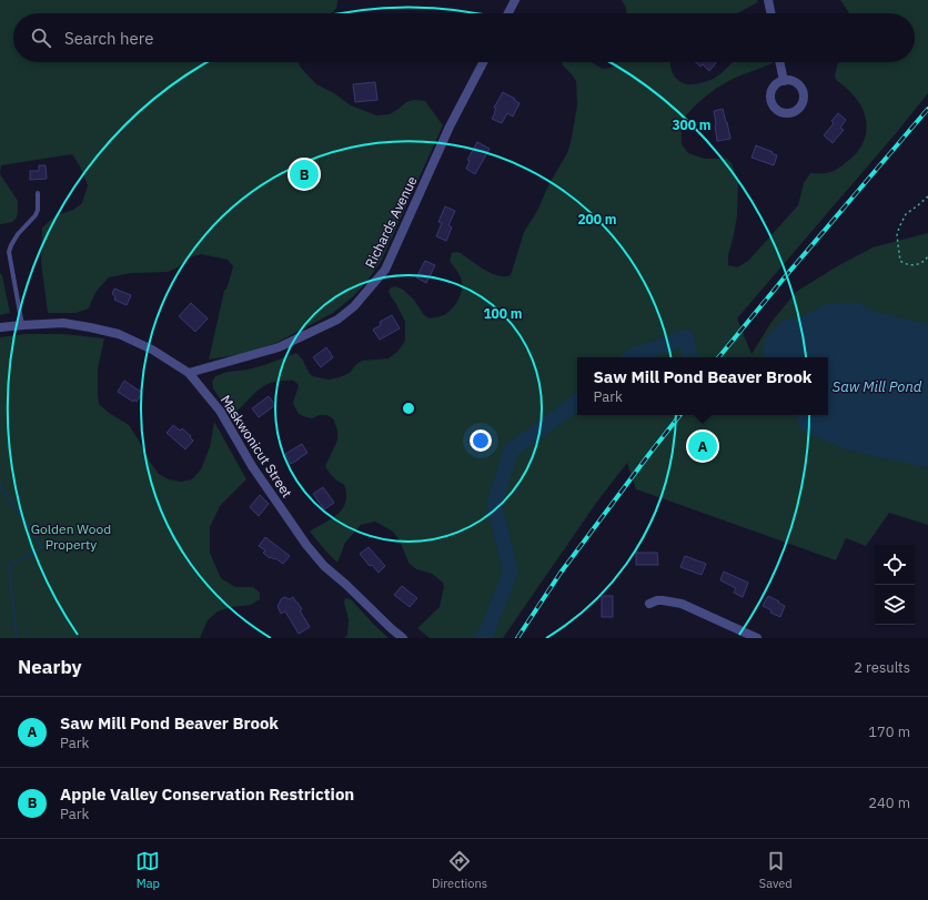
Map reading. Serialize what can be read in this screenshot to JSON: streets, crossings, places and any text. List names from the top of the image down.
{
  "streets": {
    "street": ["Richards Avenue", "Maskwonicut Street"]
  },
  "crossings": [
    ["Richards Avenue", "Maskwonicut Street"]
  ],
  "water": ["Saw Mill Pond"],
  "parks": ["Golden Wood Property"],
  "page": {
    "search": "Search here",
    "pins": ["B", "A"],
    "popup": ["Saw Mill Pond Beaver Brook", "Park"],
    "heading": ["Nearby", "2 results"],
    "list": [
      {
        "mark": "A",
        "name": "Saw Mill Pond Beaver Brook",
        "note": "Park",
        "value": "170 m"
      },
      {
        "mark": "B",
        "name": "Apple Valley Conservation Restriction",
        "note": "Park",
        "value": "240 m"
      }
    ],
    "nav": ["Map", "Directions", "Saved"]
  },
  "rings": ["300 m", "200 m", "100 m"]
}
